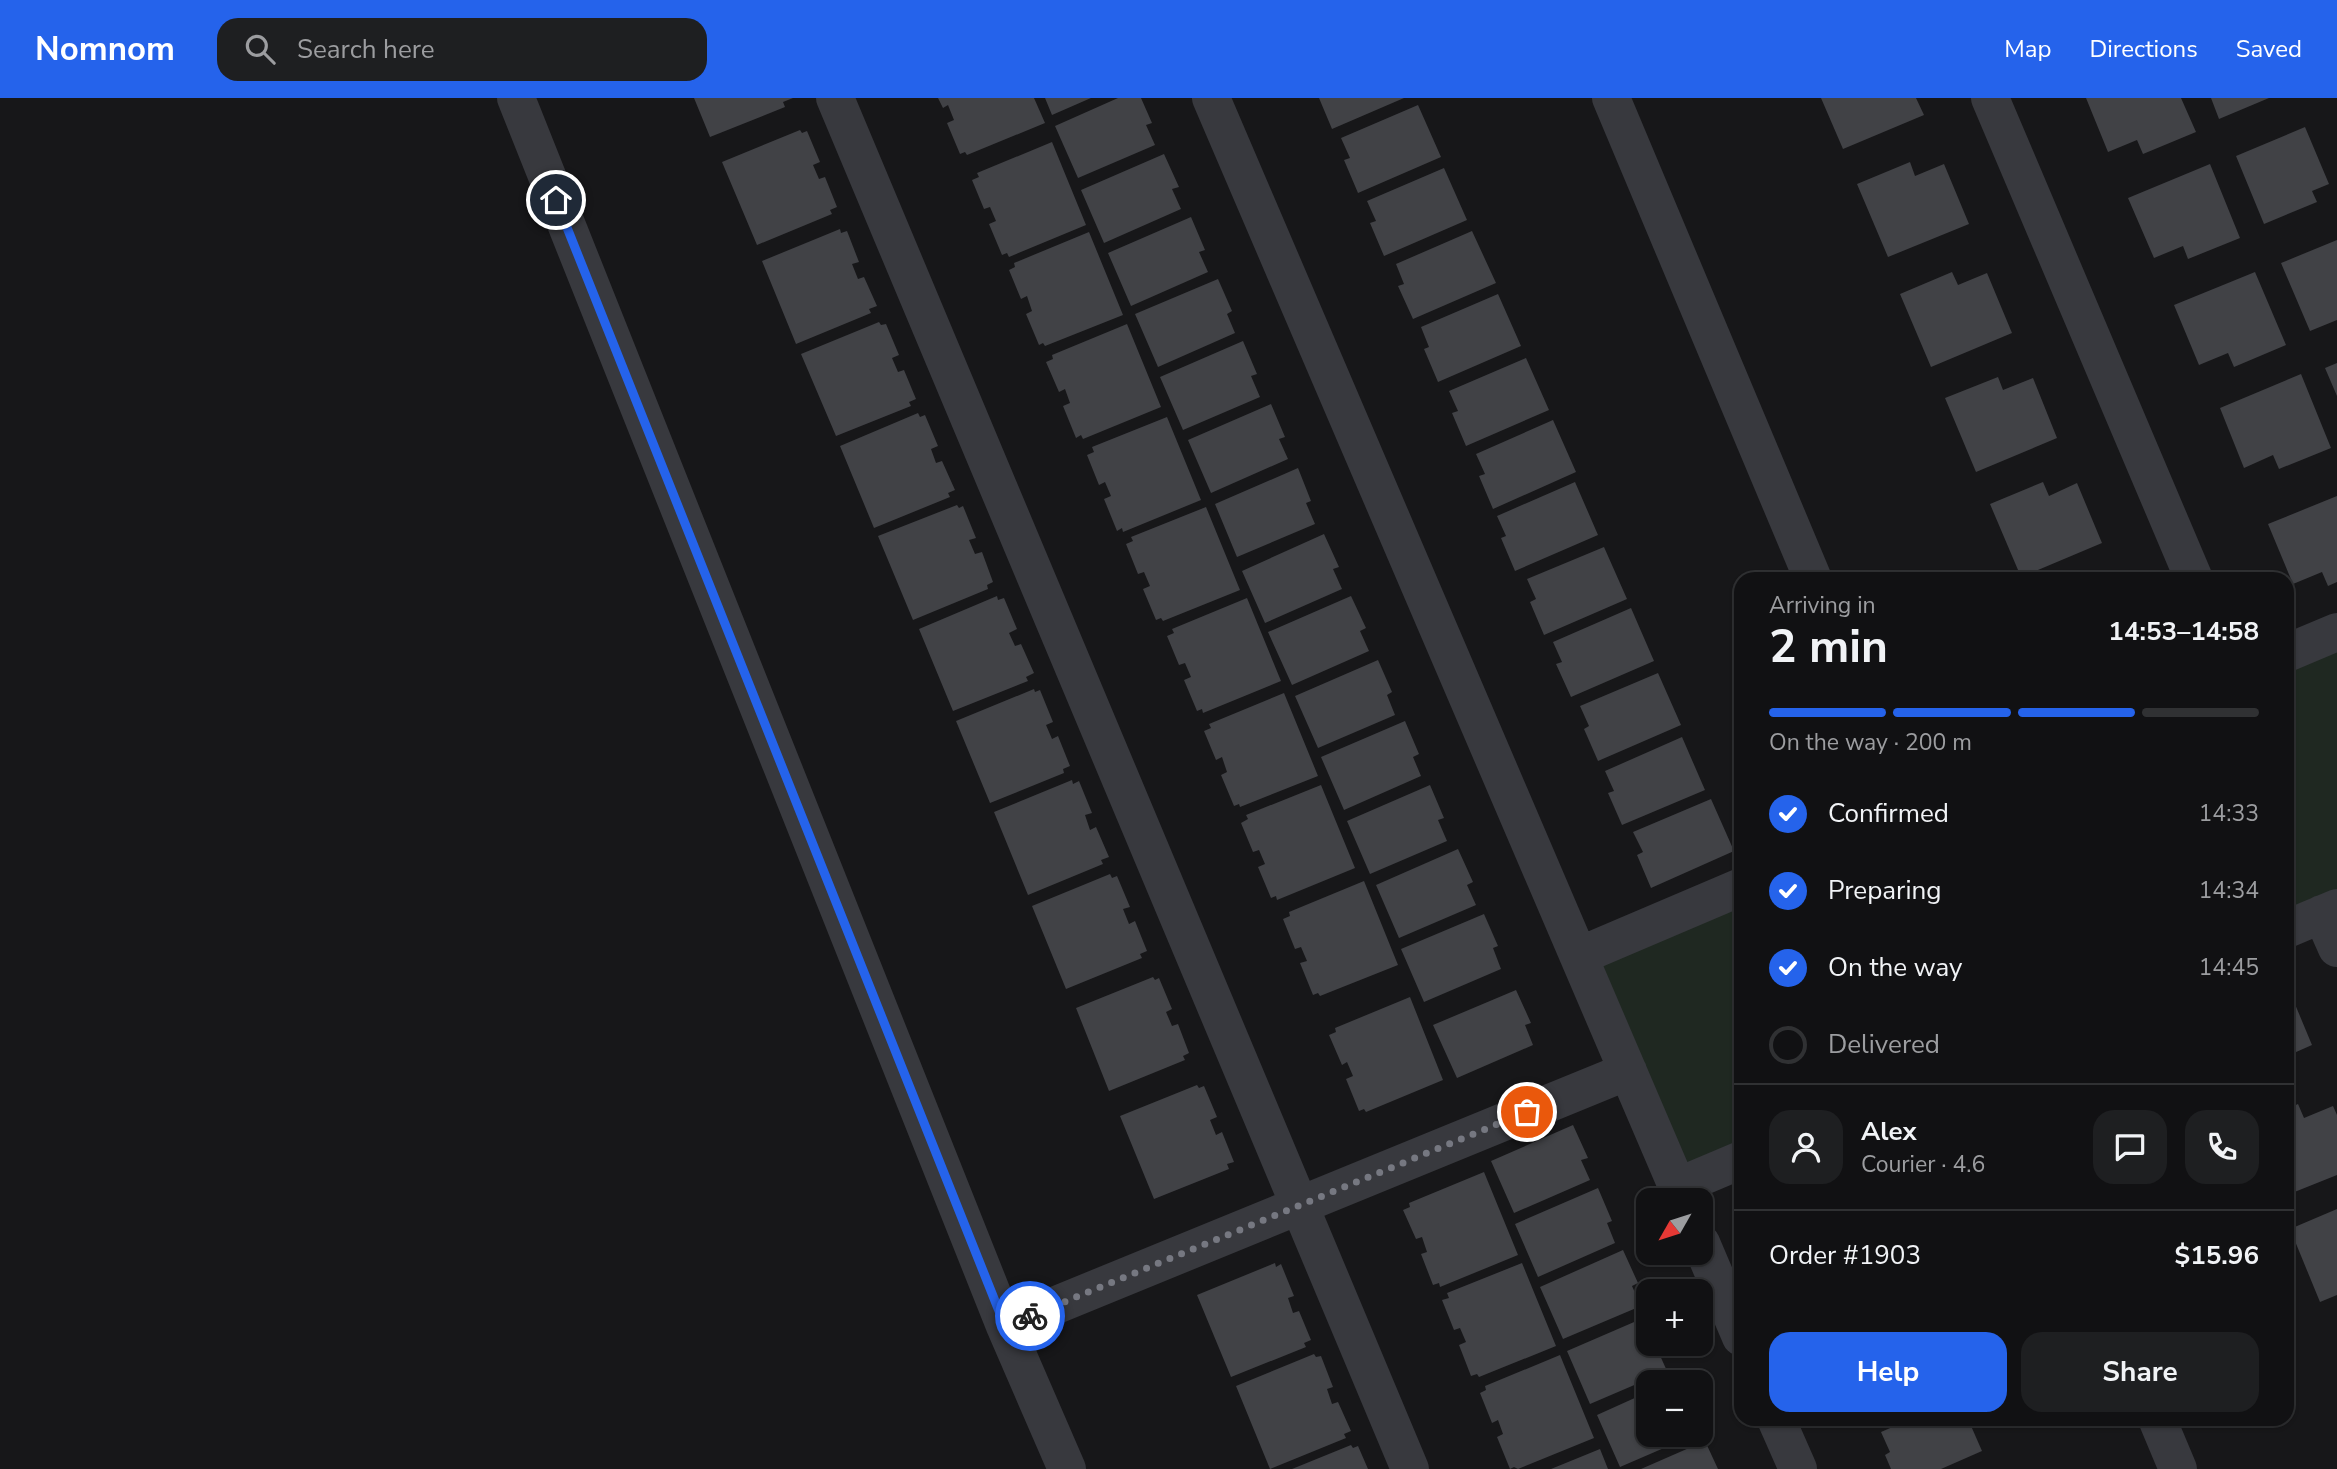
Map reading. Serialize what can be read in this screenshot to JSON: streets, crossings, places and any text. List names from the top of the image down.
{
  "north": "bottom left",
  "page": {
    "header": "Nomnom",
    "search": "Search here",
    "nav": ["Map", "Directions", "Saved"],
    "heading": ["2 min", "Arriving in", "14:53–14:58"],
    "panel": [
      "Alex",
      "Courier · 4.6",
      "Order #1903",
      "$15.96"
    ],
    "bar": "On the way · 200 m",
    "list": [
      ["Confirmed", "14:33"],
      ["Preparing", "14:34"],
      ["On the way", "14:45"],
      "Delivered"
    ],
    "map_buttons": ["+", "−"],
    "buttons": ["Help", "Share"]
  }
}
